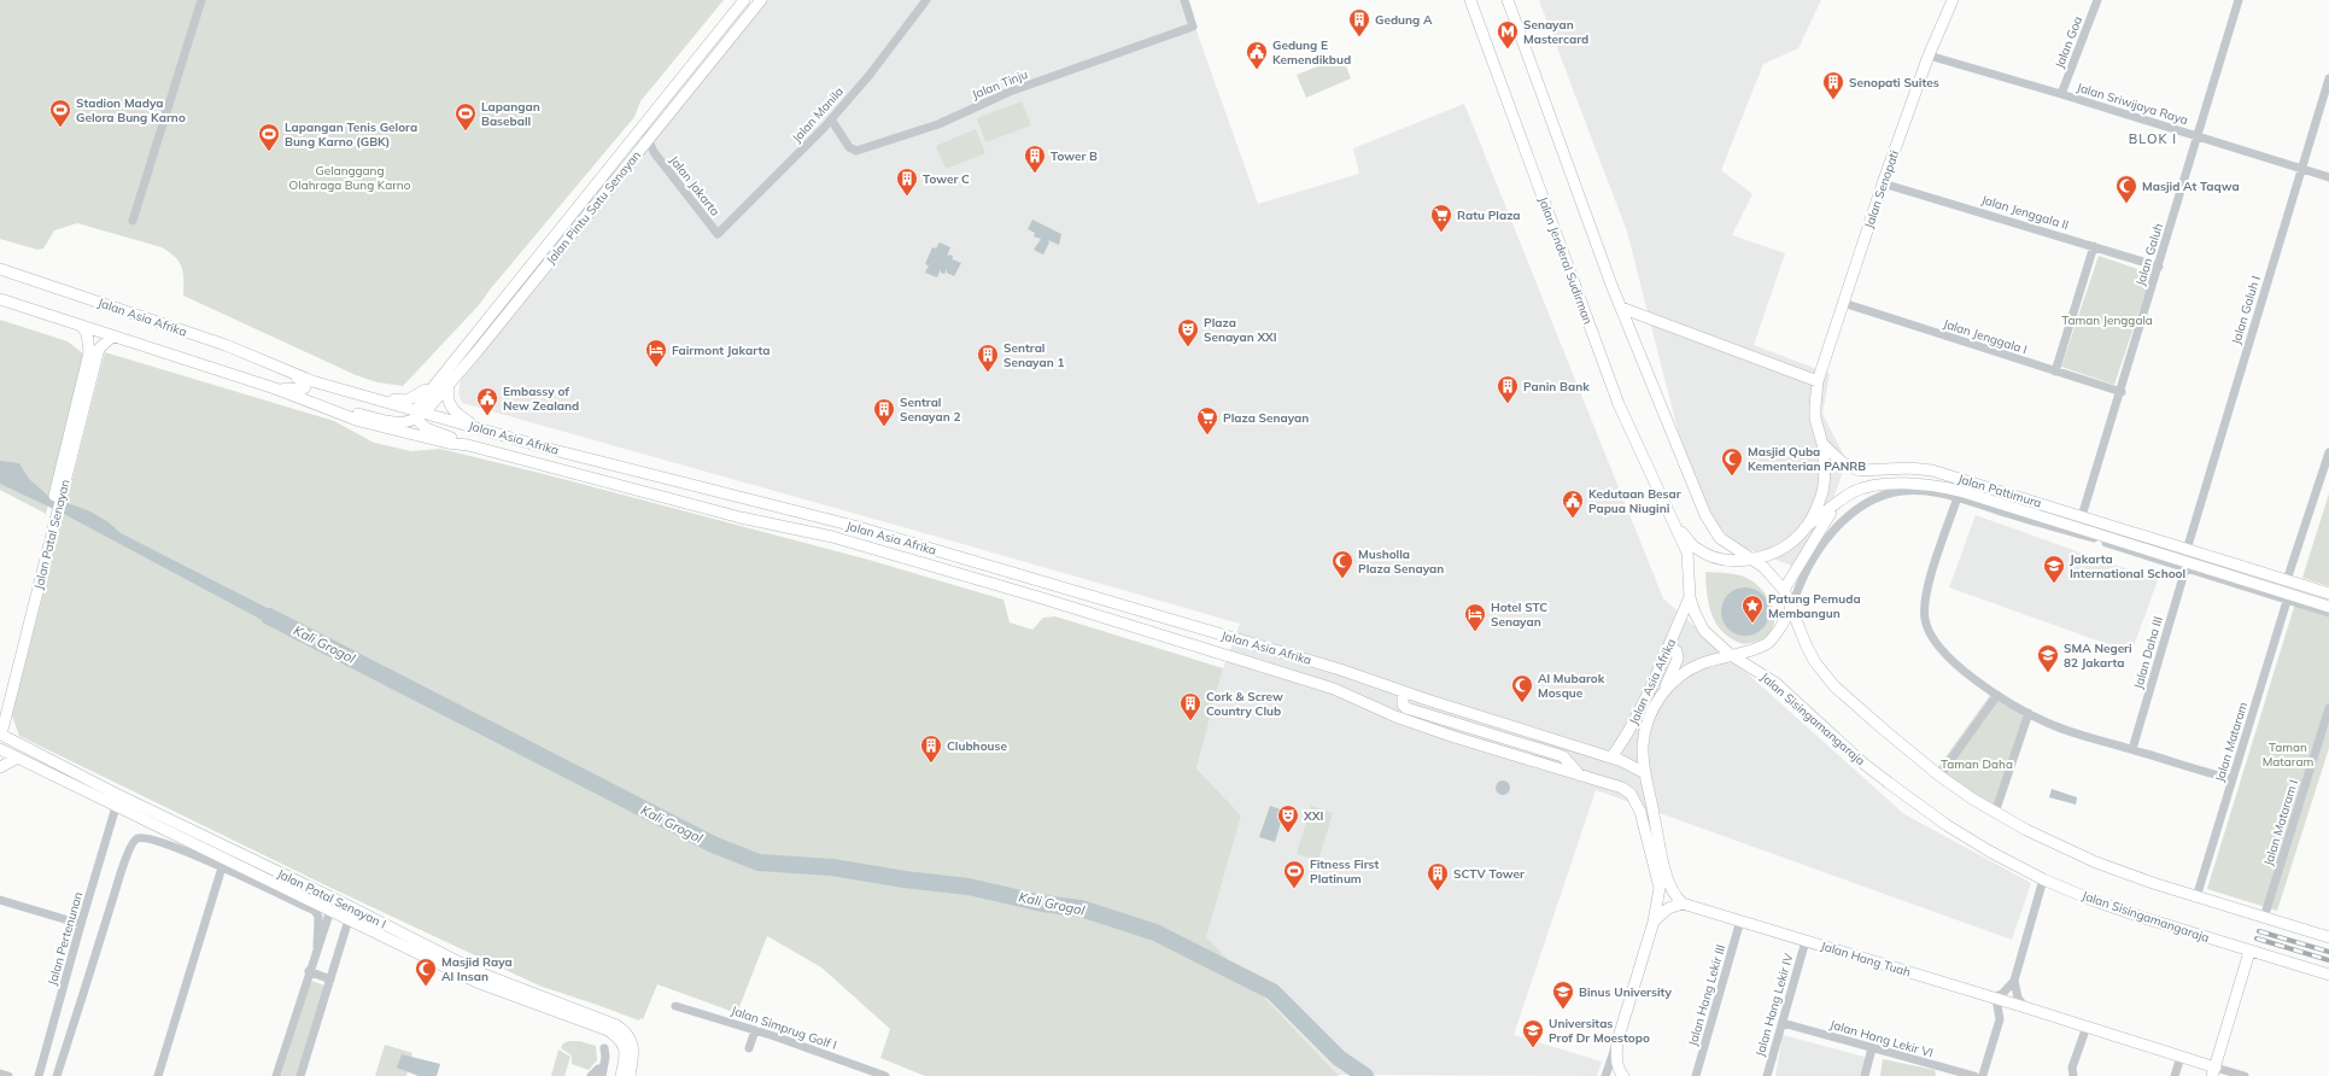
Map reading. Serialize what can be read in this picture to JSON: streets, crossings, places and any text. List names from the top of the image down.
{
  "streets": {
    "main road": [
      "Jalan Senopati",
      "Jalan Pintu Satu Senayan",
      "Jalan Jenderal Sudirman",
      "Jalan Asia Afrika",
      "Jalan Pattimura",
      "Jalan Patal Senayan",
      "Jalan Sisingamangaraja",
      "Jalan Patal Senayan I",
      "Jalan Hang Tuah"
    ],
    "street": [
      "Jalan Goa",
      "Jalan Tinju",
      "Jalan Sriwijaya Raya",
      "Jalan Manila",
      "Jalan Jakarta",
      "Jalan Jenggala II",
      "Jalan Galuh",
      "Jalan Galuh I",
      "Jalan Jenggala I",
      "Jalan Daha III",
      "Jalan Mataram",
      "Jalan Mataram I",
      "Jalan Pertenunan",
      "Jalan Hang Lekir III",
      "Jalan Hang Lekir IV",
      "Jalan Simprug Golf I",
      "Jalan Hang Lekir VI"
    ]
  },
  "crossings": [
    ["Jalan Goa", "Jalan Sriwijaya Raya"],
    ["Jalan Tinju", "Jalan Manila"],
    ["Jalan Sriwijaya Raya", "Jalan Senopati"],
    ["Jalan Sriwijaya Raya", "Jalan Galuh"],
    ["Jalan Sriwijaya Raya", "Jalan Galuh I"],
    ["Jalan Manila", "Jalan Jakarta"],
    ["Jalan Jakarta", "Jalan Pintu Satu Senayan"],
    ["Jalan Senopati", "Jalan Jenggala II"],
    ["Jalan Senopati", "Jalan Jenggala I"],
    ["Jalan Pintu Satu Senayan", "Jalan Asia Afrika"],
    ["Jalan Jenggala II", "Jalan Galuh"],
    ["Jalan Galuh", "Jalan Jenggala I"],
    ["Jalan Galuh", "Jalan Pattimura"],
    ["Jalan Jenderal Sudirman", "Jalan Sisingamangaraja"],
    ["Jalan Galuh I", "Jalan Pattimura"],
    ["Jalan Asia Afrika", "Jalan Patal Senayan"],
    ["Jalan Asia Afrika", "Jalan Sisingamangaraja"],
    ["Jalan Pattimura", "Jalan Daha III"],
    ["Jalan Pattimura", "Jalan Mataram"],
    ["Jalan Patal Senayan", "Jalan Patal Senayan I"],
    ["Jalan Patal Senayan I", "Jalan Pertenunan"],
    ["Jalan Hang Tuah", "Jalan Hang Lekir III"],
    ["Jalan Hang Tuah", "Jalan Hang Lekir IV"],
    ["Jalan Hang Lekir IV", "Jalan Hang Lekir VI"]
  ],
  "districts": ["BLOK I"],
  "water": ["Kali Grogol"],
  "parks": [
    "Gelanggang Olahraga Bung Karno",
    "Taman Jenggala",
    "Taman Mataram",
    "Taman Daha"
  ],
  "places": {
    "building": [
      "Gedung A",
      "Senopati Suites",
      "Tower B",
      "Tower C",
      "Sentral Senayan 1",
      "Panin Bank",
      "Sentral Senayan 2",
      "Cork & Screw Country Club",
      "Clubhouse",
      "SCTV Tower"
    ],
    "metro station": ["Senayan Mastercard"],
    "public building": ["Gedung E Kemendikbud", "Embassy of New Zealand", "Kedutaan Besar Papua Niugini"],
    "sports": [
      "Stadion Madya Gelora Bung Karno",
      "Lapangan Baseball",
      "Lapangan Tenis Gelora Bung Karno (GBK)",
      "Fitness First Platinum"
    ],
    "mosque": [
      "Masjid At Taqwa",
      "Masjid Quba Kementerian PANRB",
      "Musholla Plaza Senayan",
      "Al Mubarok Mosque",
      "Masjid Raya Al Insan"
    ],
    "supermarket": ["Ratu Plaza", "Plaza Senayan"],
    "theatre": ["Plaza Senayan XXI", "XXI"],
    "hotel": ["Fairmont Jakarta", "Hotel STC Senayan"],
    "school or university": [
      "Jakarta International School",
      "SMA Negeri 82 Jakarta",
      "Binus University",
      "Universitas Prof Dr Moestopo"
    ],
    "place": ["Patung Pemuda Membangun"]
  }
}
